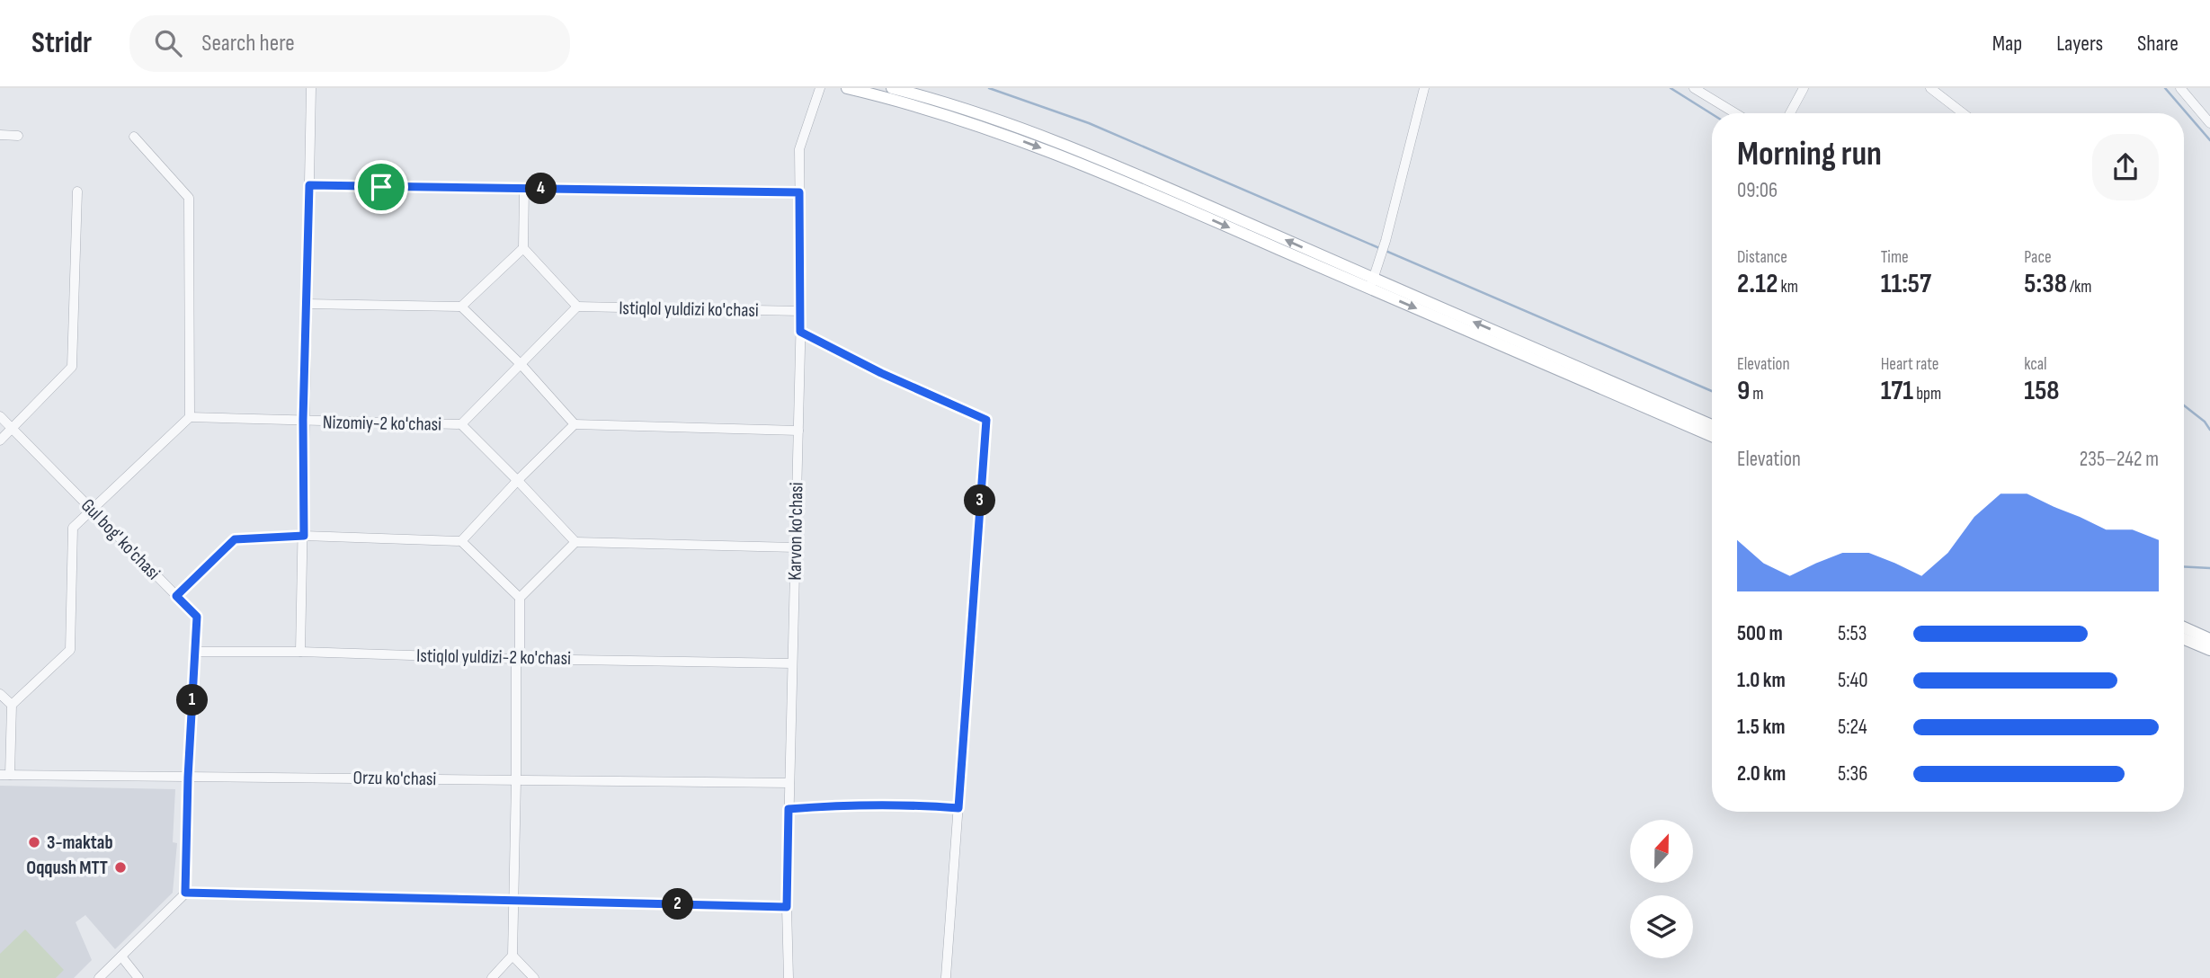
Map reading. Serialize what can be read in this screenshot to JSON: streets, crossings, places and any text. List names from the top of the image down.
{
  "streets": {
    "street": [
      "Istiqlol yuldizi ko'chasi",
      "Nizomiy-2 ko'chasi",
      "Karvon ko'chasi",
      "Gul bog' ko'chasi",
      "Istiqlol yuldizi-2 ko'chasi",
      "Orzu ko'chasi"
    ]
  },
  "crossings": [
    ["Istiqlol yuldizi ko'chasi", "Karvon ko'chasi"],
    ["Nizomiy-2 ko'chasi", "Istiqlol yuldizi-2 ko'chasi"],
    ["Karvon ko'chasi", "Istiqlol yuldizi-2 ko'chasi"],
    ["Karvon ko'chasi", "Orzu ko'chasi"],
    ["Gul bog' ko'chasi", "Istiqlol yuldizi-2 ko'chasi"],
    ["Gul bog' ko'chasi", "Orzu ko'chasi"]
  ],
  "places": ["3-maktab", "Oqqush MTT"],
  "north": "top",
  "page": {
    "header": "Stridr",
    "search": "Search here",
    "nav": ["Map", "Layers", "Share"],
    "heading": ["Morning run", "09:06"],
    "pins": [
      "4",
      "3",
      "1",
      "2"
    ],
    "stats": [
      ["Distance", "2.12 km"],
      ["Time", "11:57"],
      ["Pace", "5:38 /km"],
      ["Elevation", "9 m"],
      ["Heart rate", "171 bpm"],
      ["kcal", "158"]
    ],
    "chart": ["Elevation", "235–242 m"],
    "list": [
      {
        "name": "500 m",
        "note": "5:53"
      },
      {
        "name": "1.0 km",
        "note": "5:40"
      },
      {
        "name": "1.5 km",
        "note": "5:24"
      },
      {
        "name": "2.0 km",
        "note": "5:36"
      }
    ]
  }
}
